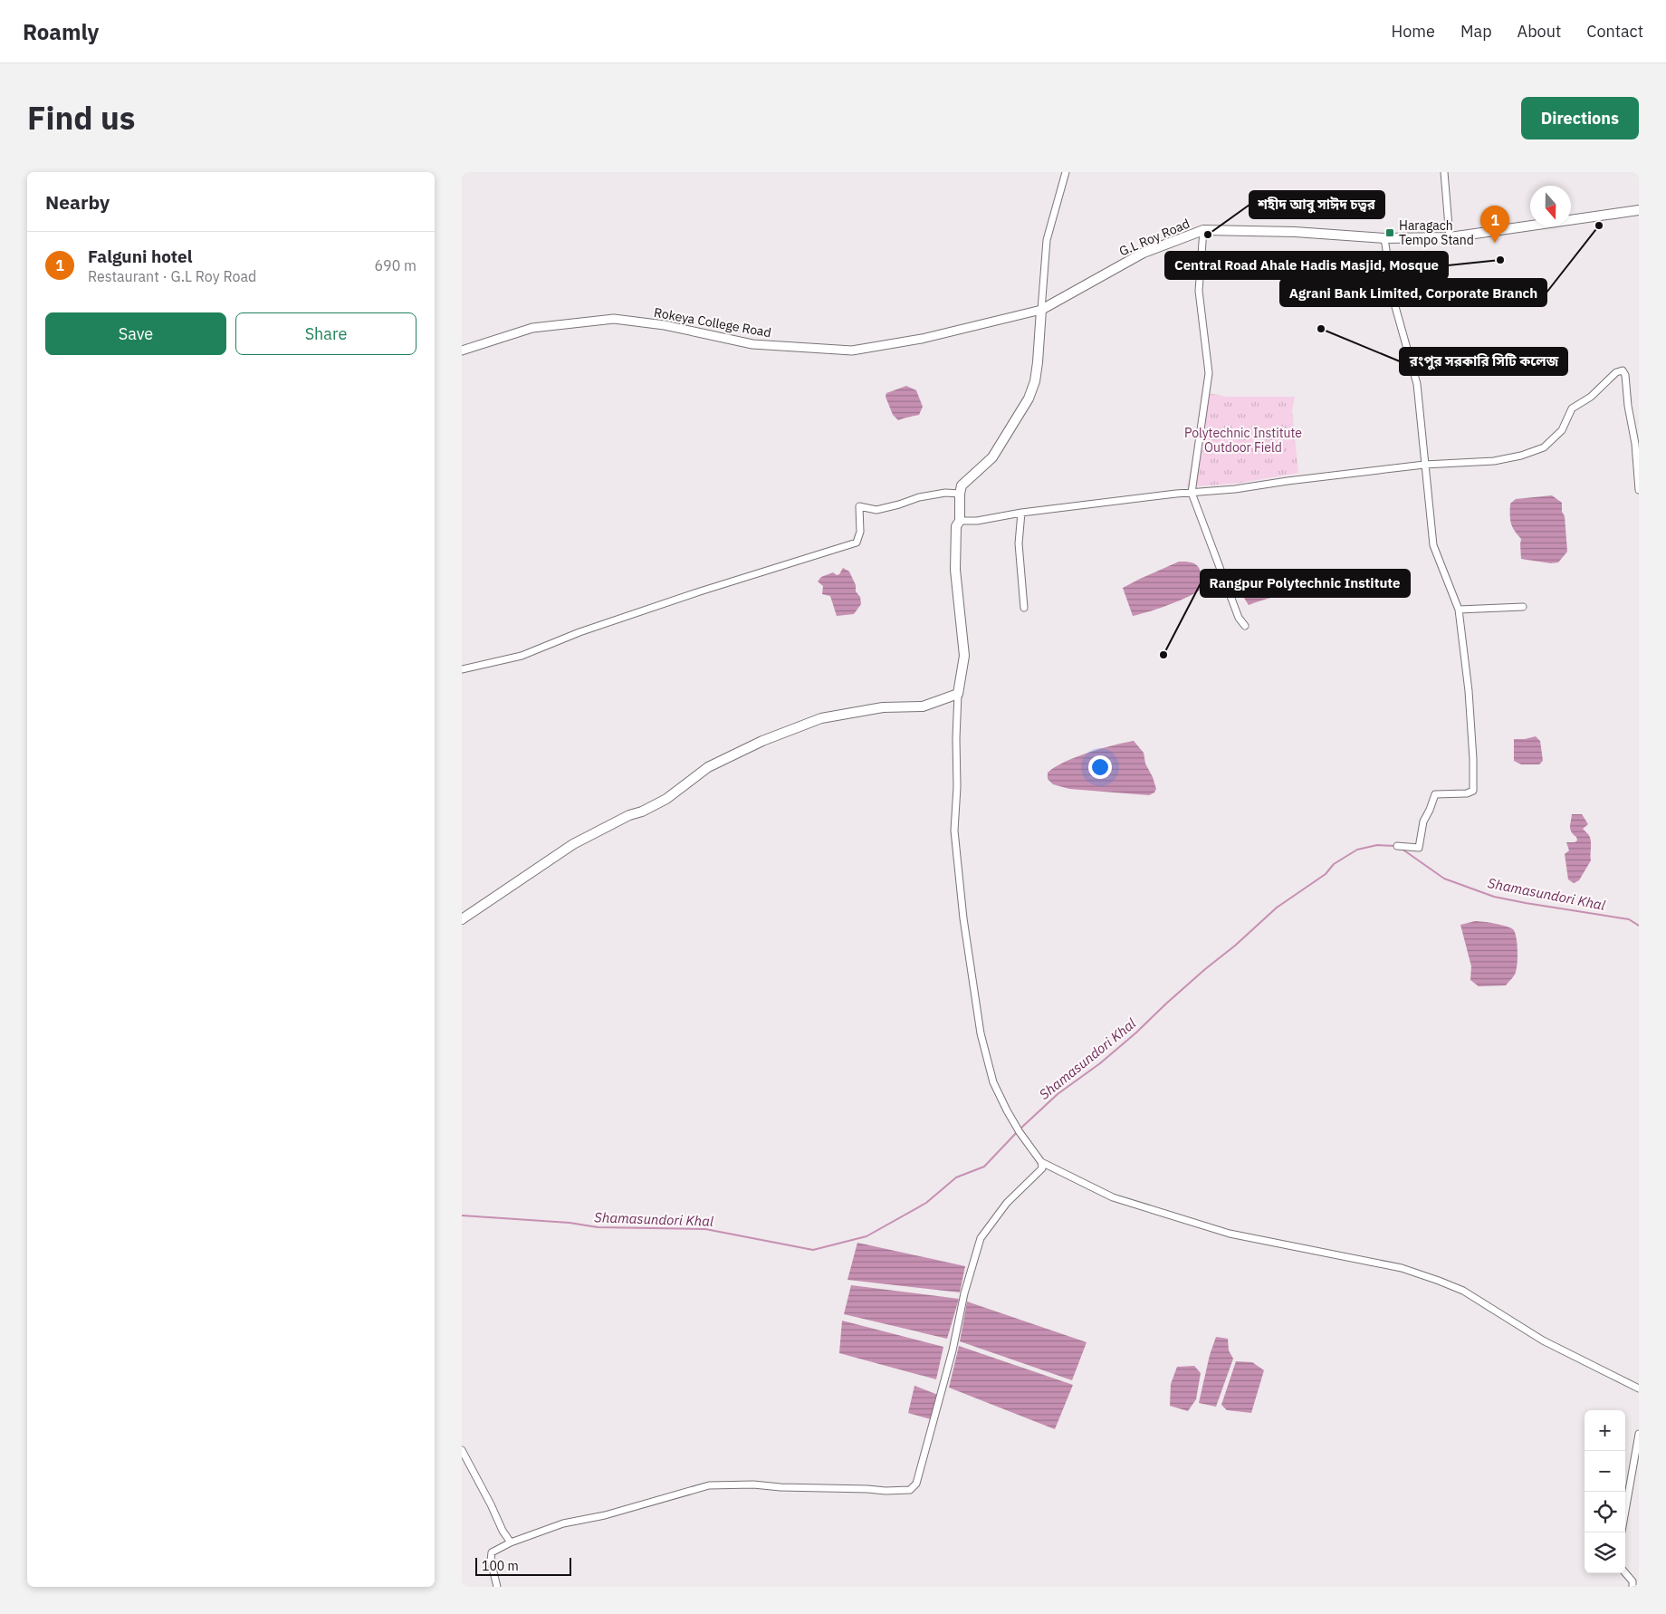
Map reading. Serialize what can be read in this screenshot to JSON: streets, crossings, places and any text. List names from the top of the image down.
{
  "streets": {
    "main road": ["G.L Roy Road"],
    "street": ["Rokeya College Road"]
  },
  "crossings": [
    ["G.L Roy Road", "Rokeya College Road"]
  ],
  "water": ["Shamasundori Khal"],
  "parks": ["Polytechnic Institute Outdoor Field"],
  "places": {
    "other": [
      "Agrani Bank Limited, Corporate Branch",
      "শহীদ আবু সাঈদ চত্বর",
      "Central Road Ahale Hadis Masjid, Mosque",
      "রংপুর সরকারি সিটি কলেজ",
      "Rangpur Polytechnic Institute"
    ],
    "transit": ["Haragach Tempo Stand"]
  },
  "scale_bar": "100 m",
  "north": "bottom",
  "page": {
    "header": "Roamly",
    "nav": [
      "Home",
      "Map",
      "About",
      "Contact"
    ],
    "title": "Find us",
    "buttons": [
      "Directions",
      ["Save", "Share"]
    ],
    "heading": "Nearby",
    "pins": "1",
    "list": [
      {
        "mark": "1",
        "name": "Falguni hotel",
        "note": "Restaurant · G.L Roy Road",
        "value": "690 m"
      }
    ],
    "map_buttons": ["+", "−"],
    "scale": "100 m"
  }
}
